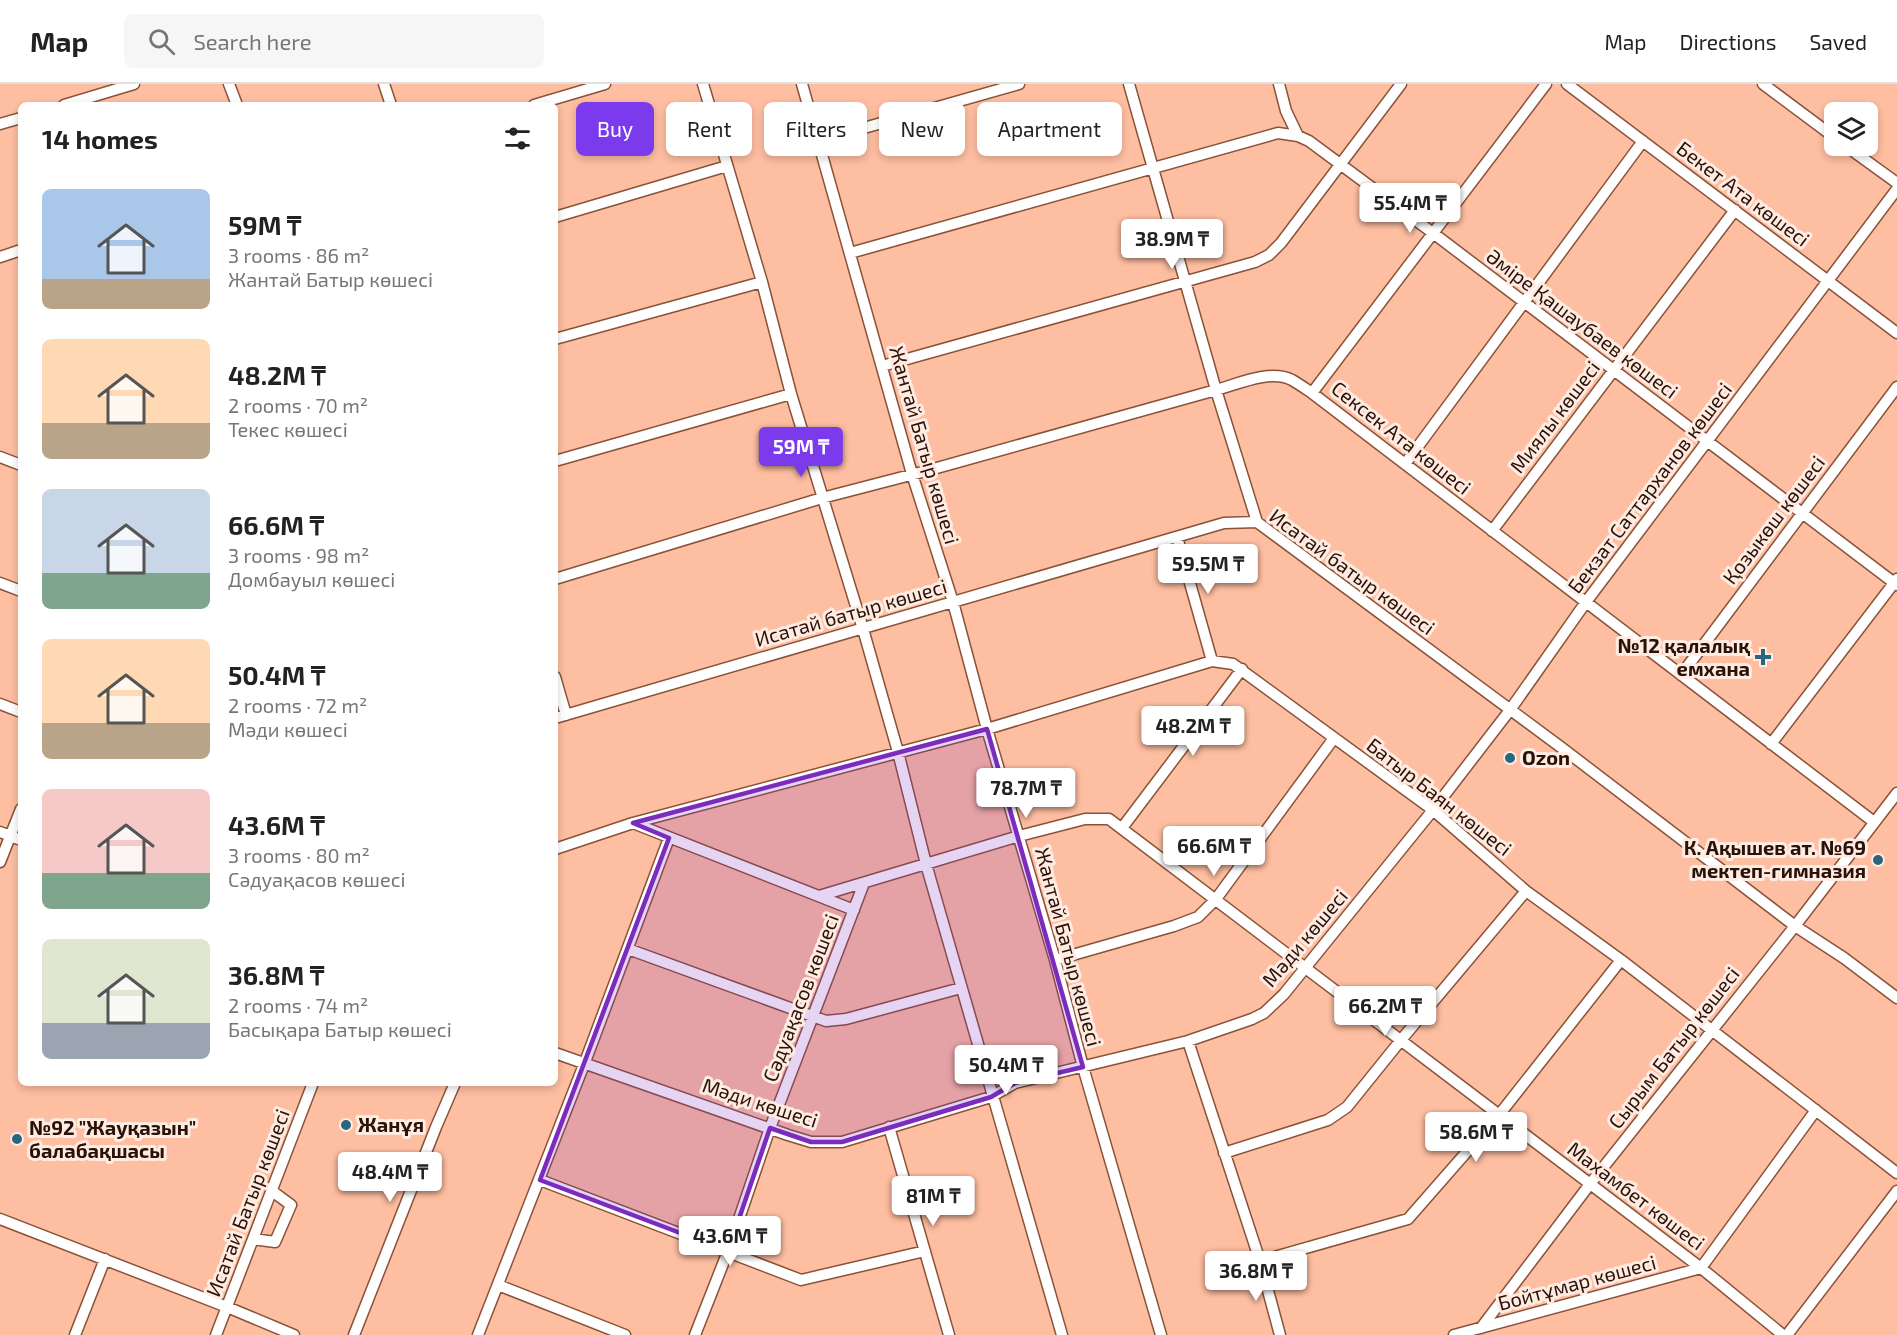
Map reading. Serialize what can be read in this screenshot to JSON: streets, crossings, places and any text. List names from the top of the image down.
{
  "streets": {
    "street": [
      "Бекет Ата көшесі",
      "Әміре Қашаубаев көшесі",
      "Миялы көшесі",
      "Сексек Ата көшесі",
      "Жантай Батыр көшесі",
      "Бекзат Саттарханов көшесі",
      "Қозыкөш көшесі",
      "Исатай батыр көшесі",
      "Батыр Баян көшесі",
      "Мәди көшесі",
      "Сәдуақасов көшесі",
      "Сырым Батыр көшесі",
      "Махамбет көшесі",
      "Исатай Батыр көшесі",
      "Бойтұмар көшесі"
    ]
  },
  "crossings": [
    ["Бекет Ата көшесі", "Миялы көшесі"],
    ["Бекет Ата көшесі", "Бекзат Саттарханов көшесі"],
    ["Әміре Қашаубаев көшесі", "Миялы көшесі"],
    ["Әміре Қашаубаев көшесі", "Жантай Батыр көшесі"],
    ["Әміре Қашаубаев көшесі", "Бекзат Саттарханов көшесі"],
    ["Әміре Қашаубаев көшесі", "Қозыкөш көшесі"],
    ["Миялы көшесі", "Сексек Ата көшесі"],
    ["Сексек Ата көшесі", "Жантай Батыр көшесі"],
    ["Сексек Ата көшесі", "Бекзат Саттарханов көшесі"],
    ["Сексек Ата көшесі", "Қозыкөш көшесі"],
    ["Сексек Ата көшесі", "Сырым Батыр көшесі"],
    ["Жантай Батыр көшесі", "Исатай батыр көшесі"],
    ["Жантай Батыр көшесі", "Мәди көшесі"],
    ["Жантай Батыр көшесі", "Махамбет көшесі"],
    ["Бекзат Саттарханов көшесі", "Исатай батыр көшесі"],
    ["Бекзат Саттарханов көшесі", "Батыр Баян көшесі"],
    ["Бекзат Саттарханов көшесі", "Мәди көшесі"],
    ["Исатай батыр көшесі", "Сырым Батыр көшесі"],
    ["Батыр Баян көшесі", "Мәди көшесі"],
    ["Батыр Баян көшесі", "Сырым Батыр көшесі"],
    ["Мәди көшесі", "Сәдуақасов көшесі"],
    ["Мәди көшесі", "Махамбет көшесі"],
    ["Сәдуақасов көшесі", "Махамбет көшесі"],
    ["Сырым Батыр көшесі", "Махамбет көшесі"],
    ["Сырым Батыр көшесі", "Бойтұмар көшесі"],
    ["Махамбет көшесі", "Бойтұмар көшесі"]
  ],
  "places": {
    "health": ["№12 қалалық емхана"],
    "other": [
      "Ozon",
      "К. Ақышев ат. №69 мектеп-гимназия",
      "Жанұя",
      "№92 \"Жауқазын\" балабақшасы"
    ]
  },
  "page": {
    "header": "Map",
    "search": "Search here",
    "nav": ["Map", "Directions", "Saved"],
    "chip": [
      "Buy",
      "Rent",
      "Filters",
      "New",
      "Apartment"
    ],
    "heading": "14 homes",
    "list": [
      {
        "name": "59M ₸",
        "note": "3 rooms · 86 m² · Жантай Батыр көшесі"
      },
      {
        "name": "48.2M ₸",
        "note": "2 rooms · 70 m² · Текес көшесі"
      },
      {
        "name": "66.6M ₸",
        "note": "3 rooms · 98 m² · Домбауыл көшесі"
      },
      {
        "name": "50.4M ₸",
        "note": "2 rooms · 72 m² · Мәди көшесі"
      },
      {
        "name": "43.6M ₸",
        "note": "3 rooms · 80 m² · Сәдуақасов көшесі"
      },
      {
        "name": "36.8M ₸",
        "note": "2 rooms · 74 m² · Басықара Батыр көшесі"
      }
    ],
    "price": [
      "55.4M ₸",
      "38.9M ₸",
      "59M ₸",
      "59.5M ₸",
      "48.2M ₸",
      "78.7M ₸",
      "66.6M ₸",
      "66.2M ₸",
      "50.4M ₸",
      "58.6M ₸",
      "48.4M ₸",
      "81M ₸",
      "43.6M ₸",
      "36.8M ₸"
    ]
  }
}
